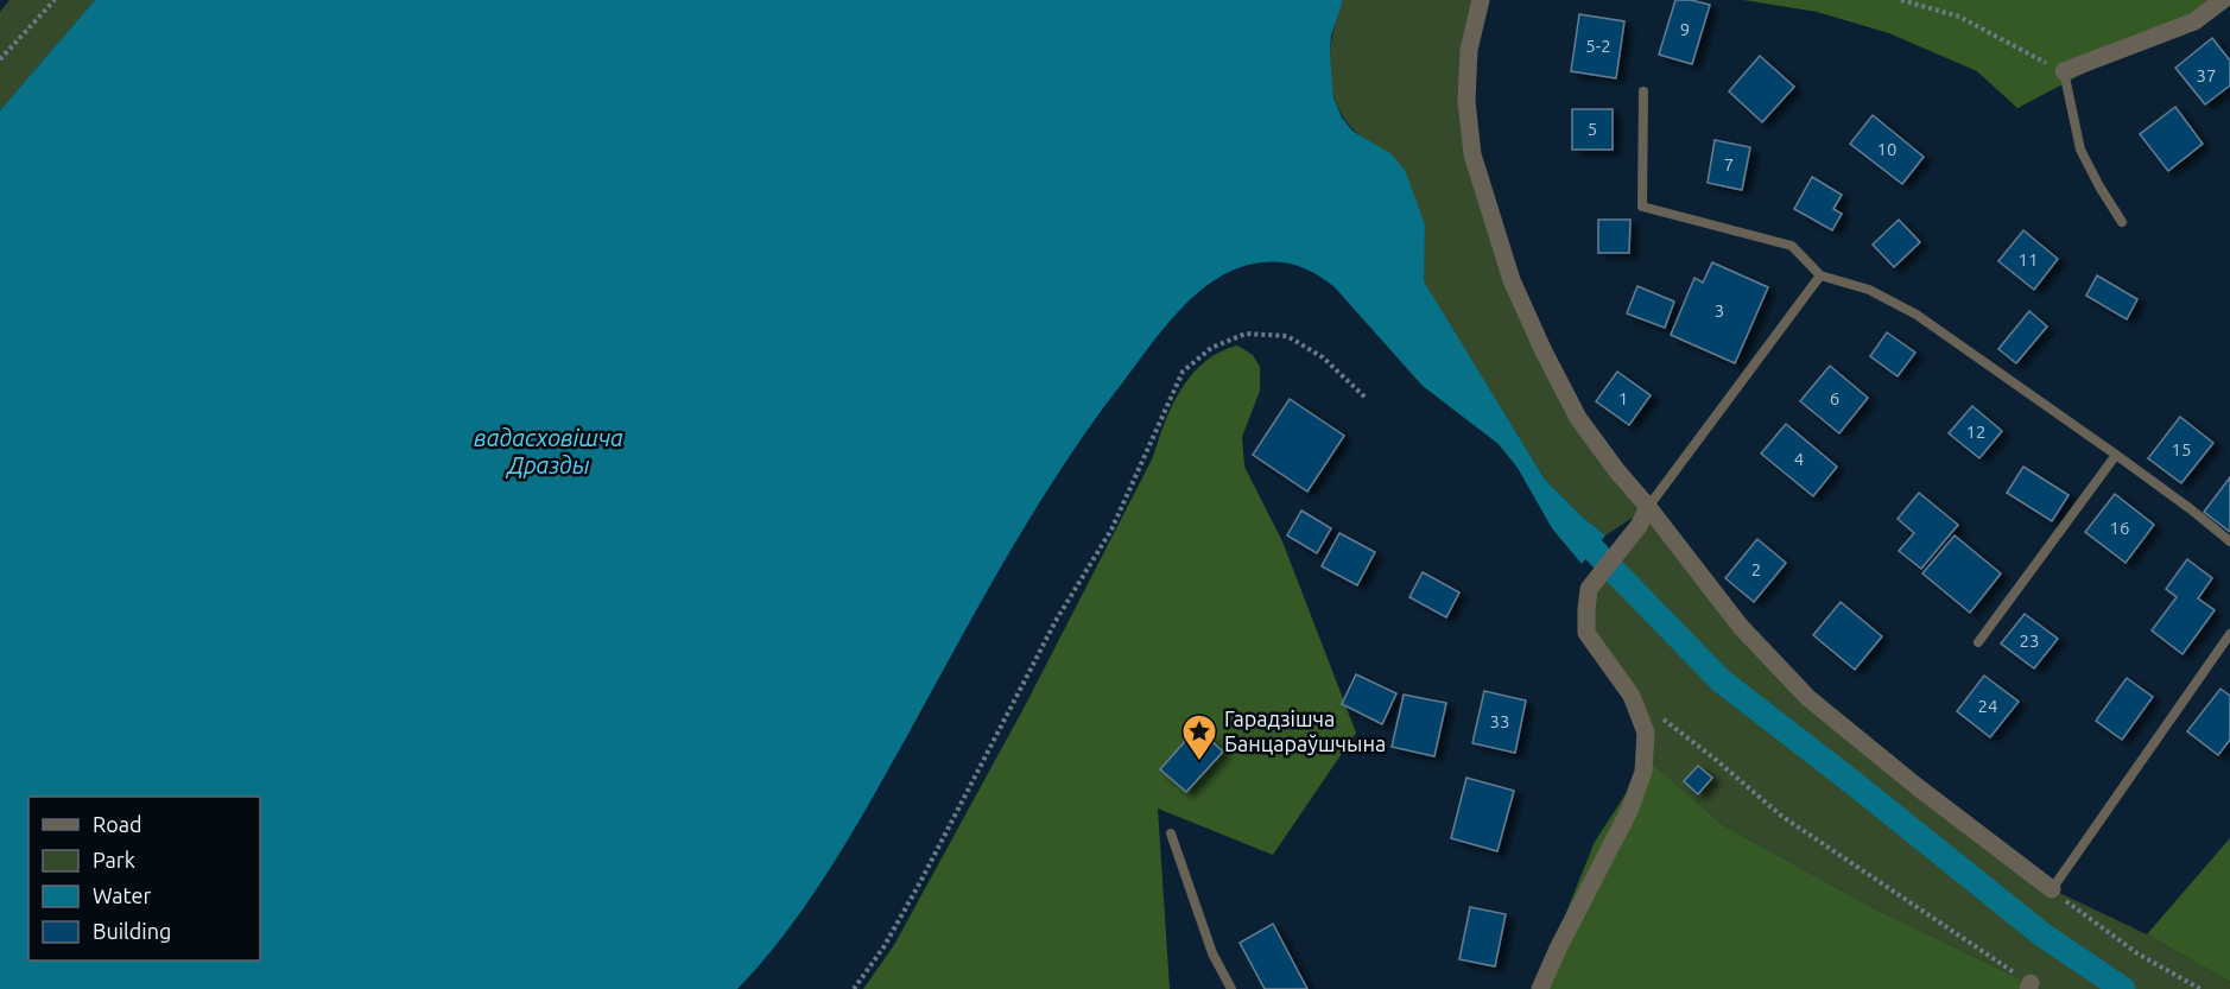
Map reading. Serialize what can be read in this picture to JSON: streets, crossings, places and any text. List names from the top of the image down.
{
  "water": ["вадасховішча Дразды"],
  "places": {
    "place": ["Гарадзішча Банцараўшчына"]
  },
  "house_numbers": [
    "9",
    "5-2",
    "37",
    "5",
    "10",
    "7",
    "11",
    "3",
    "1",
    "6",
    "12",
    "15",
    "4",
    "16",
    "2",
    "23",
    "24",
    "33"
  ],
  "legend": [
    "Road",
    "Park",
    "Water",
    "Building"
  ]
}
